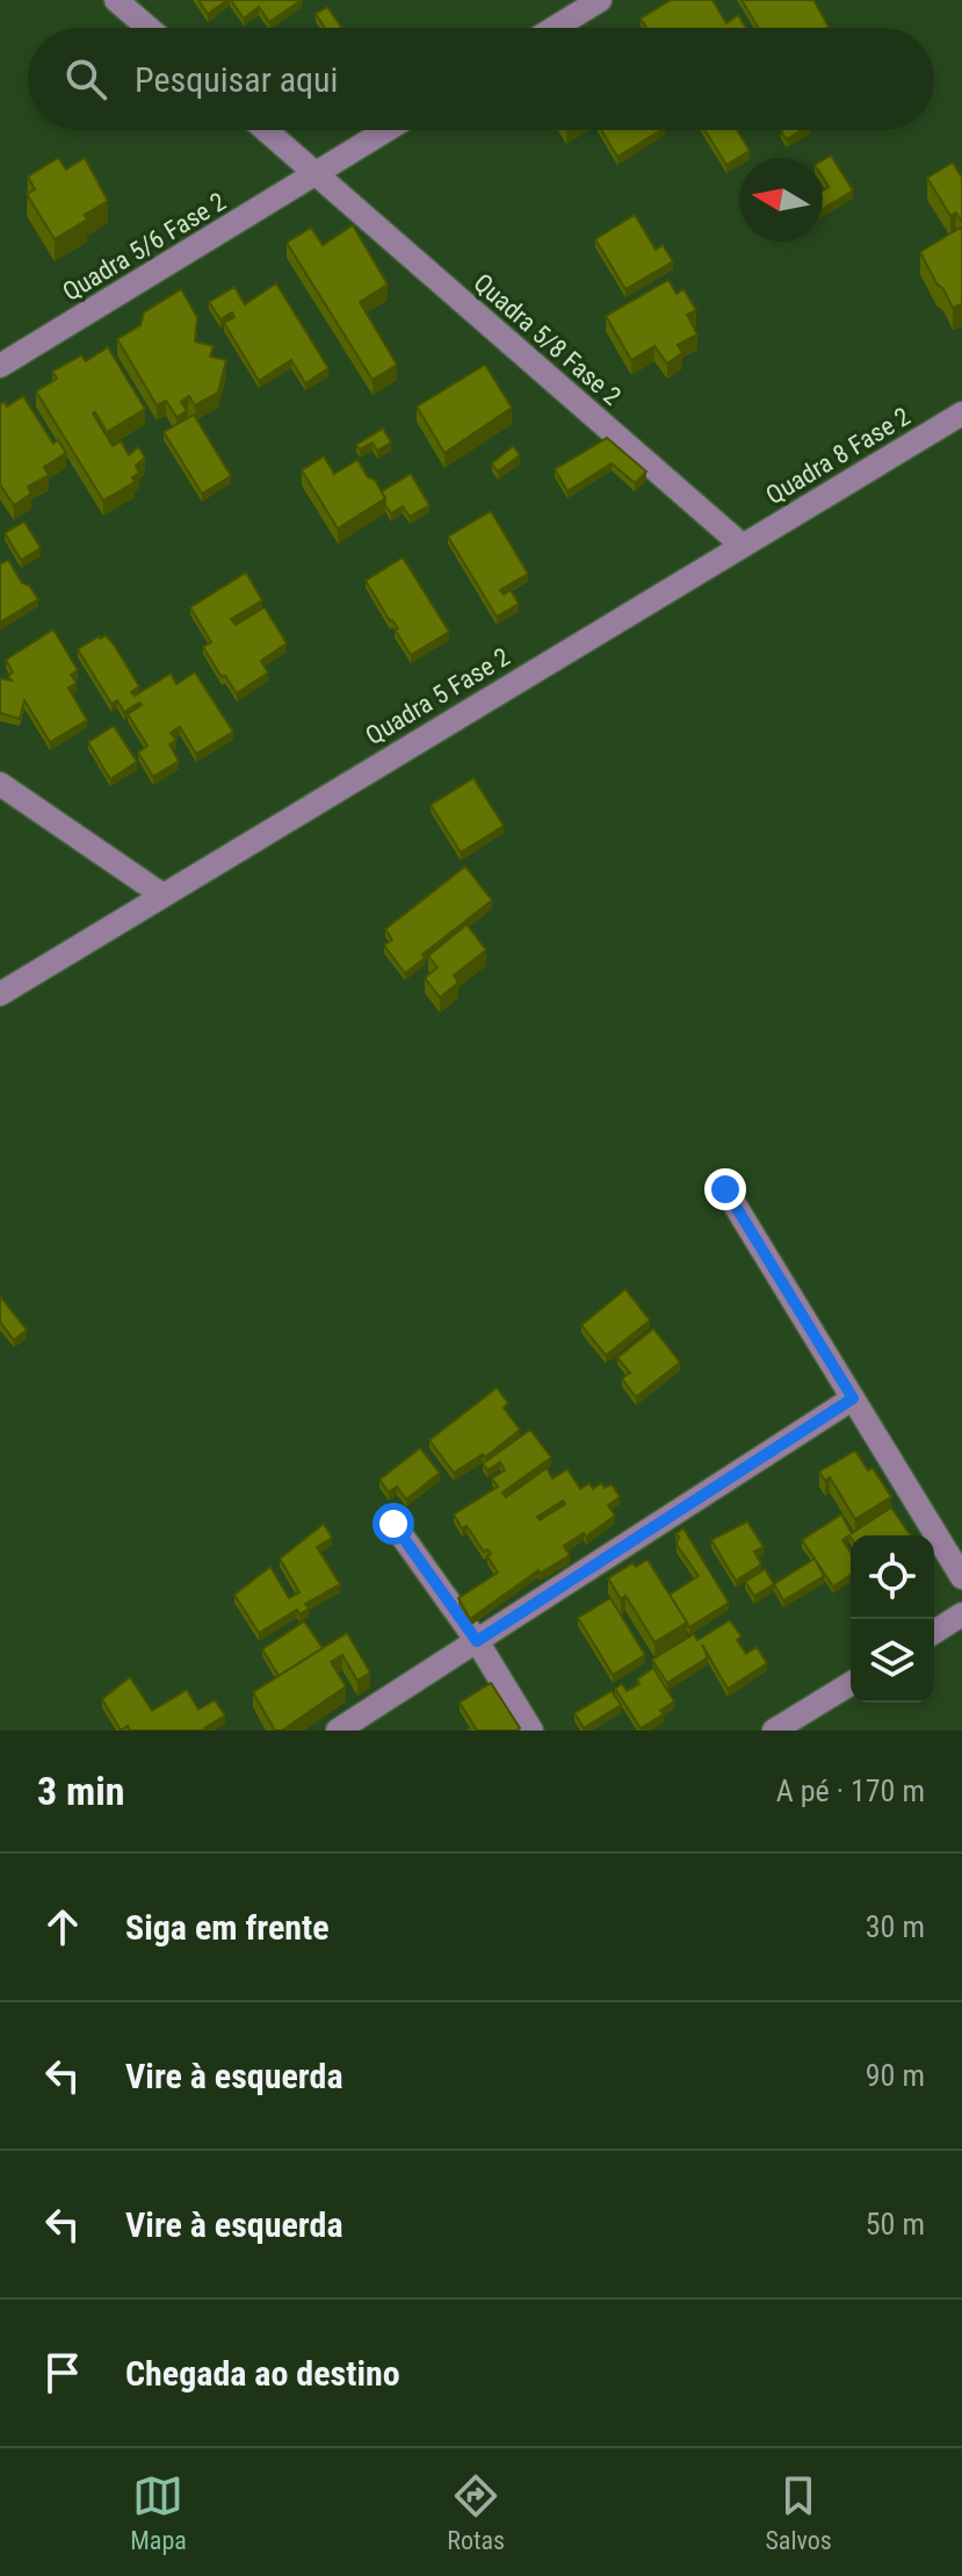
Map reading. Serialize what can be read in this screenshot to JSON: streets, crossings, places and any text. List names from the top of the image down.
{
  "streets": {
    "street": [
      "Quadra 5/6 Fase 2",
      "Quadra 5/8 Fase 2",
      "Quadra 8 Fase 2",
      "Quadra 5 Fase 2"
    ]
  },
  "crossings": [
    ["Quadra 5/6 Fase 2", "Quadra 5/8 Fase 2"],
    ["Quadra 5/8 Fase 2", "Quadra 8 Fase 2"],
    ["Quadra 5/8 Fase 2", "Quadra 5 Fase 2"],
    ["Quadra 8 Fase 2", "Quadra 5 Fase 2"]
  ],
  "north": "left",
  "page": {
    "search": "Pesquisar aqui",
    "heading": ["3 min", "A pé · 170 m"],
    "list": [
      ["Siga em frente", "30 m"],
      ["Vire à esquerda", "90 m"],
      ["Vire à esquerda", "50 m"],
      "Chegada ao destino"
    ],
    "nav": ["Mapa", "Rotas", "Salvos"]
  }
}
